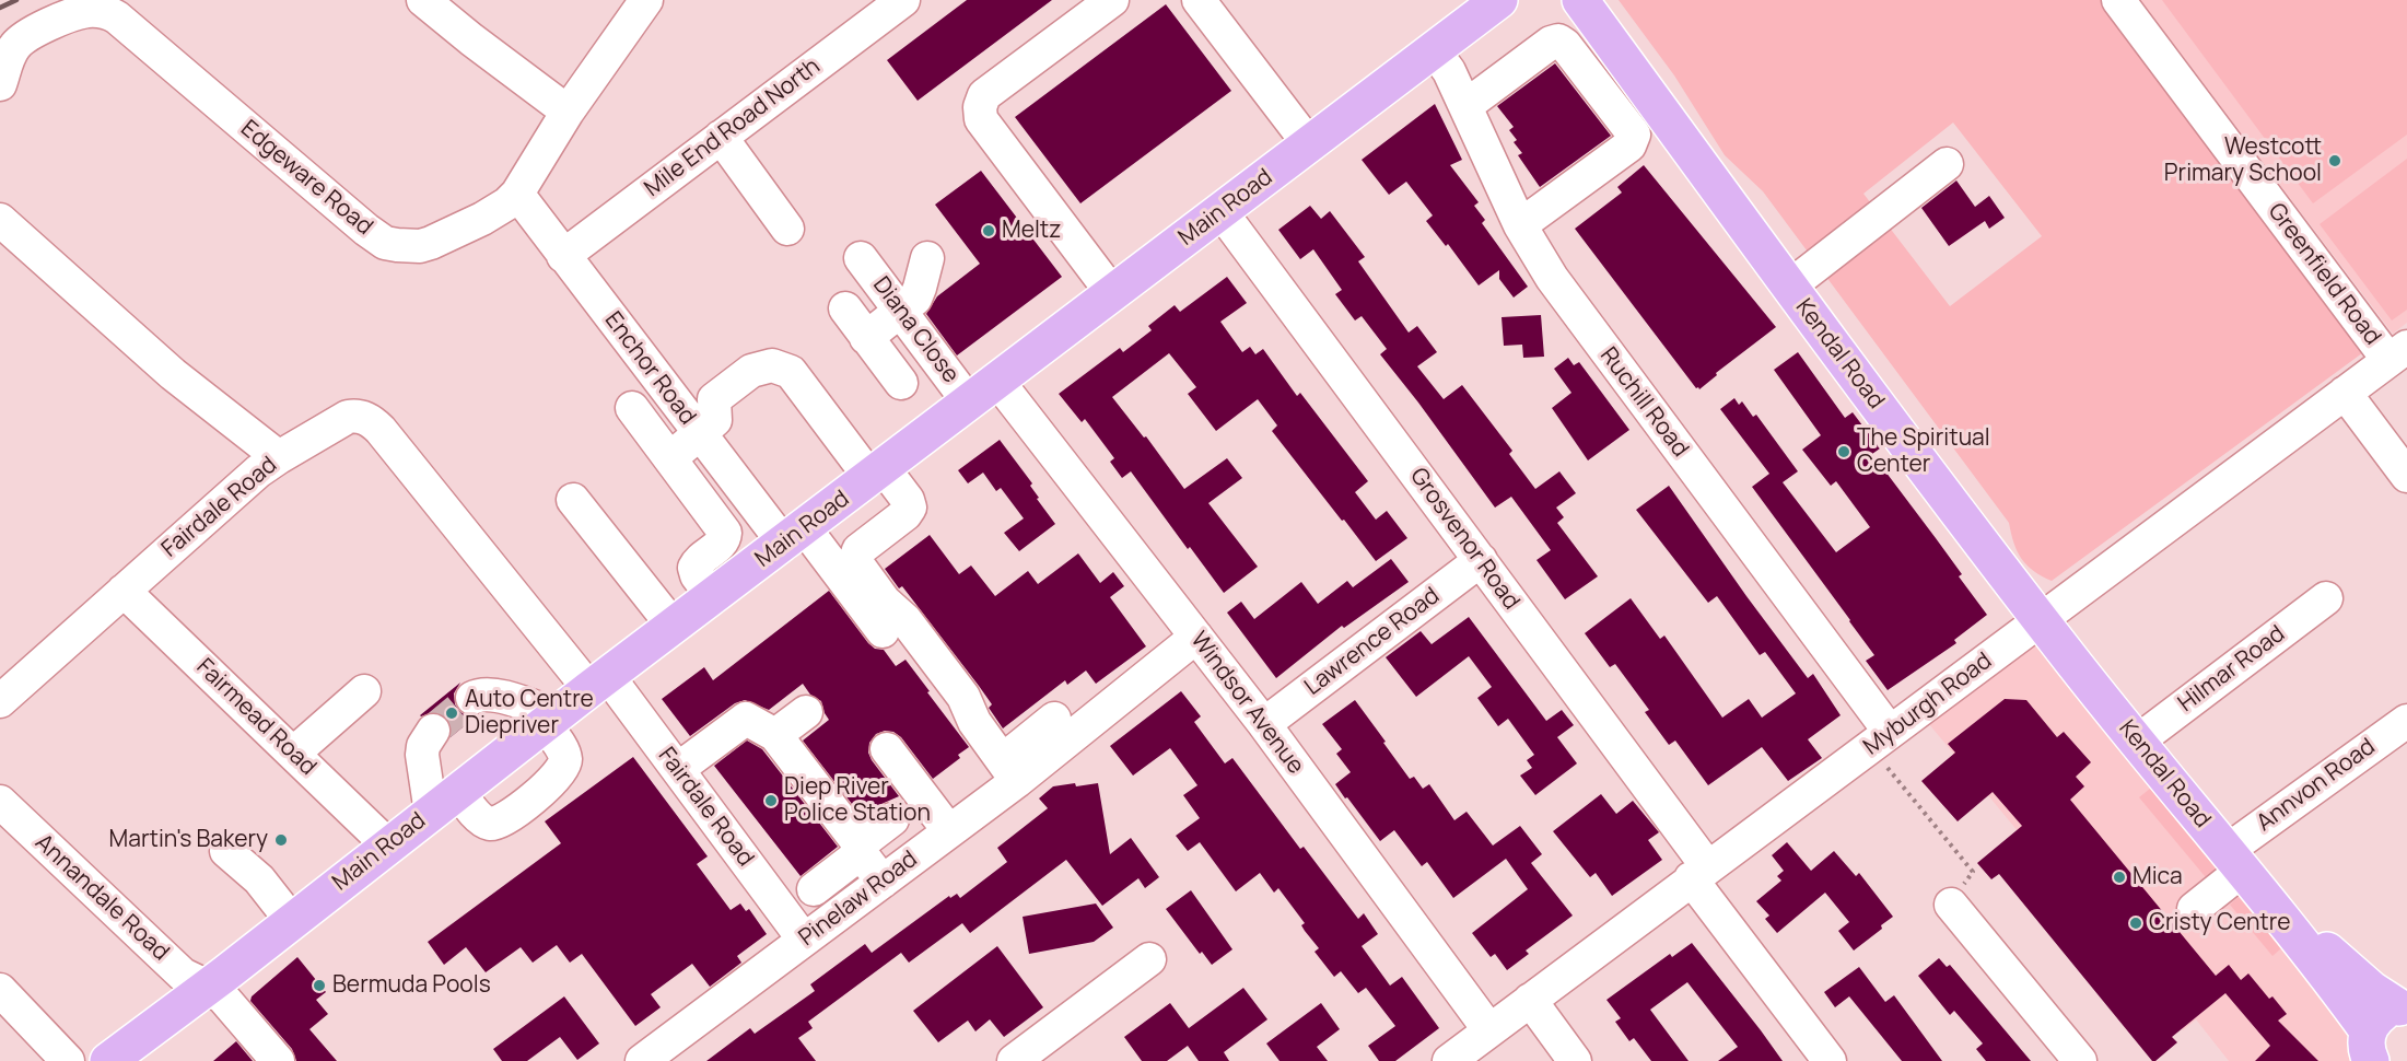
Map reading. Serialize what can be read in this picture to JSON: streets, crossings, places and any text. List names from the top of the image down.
{
  "streets": {
    "main road": ["Main Road", "Kendal Road"],
    "street": [
      "Mile End Road North",
      "Edgeware Road",
      "Greenfield Road",
      "Diana Close",
      "Enchor Road",
      "Ruchill Road",
      "Fairdale Road",
      "Grosvenor Road",
      "Lawrence Road",
      "Hilmar Road",
      "Windsor Avenue",
      "Myburgh Road",
      "Fairmead Road",
      "Annvon Road",
      "Annandale Road",
      "Pinelaw Road"
    ]
  },
  "crossings": [
    ["Mile End Road North", "Enchor Road"],
    ["Edgeware Road", "Enchor Road"],
    ["Main Road", "Diana Close"],
    ["Main Road", "Enchor Road"],
    ["Main Road", "Ruchill Road"],
    ["Main Road", "Fairdale Road"],
    ["Main Road", "Grosvenor Road"],
    ["Main Road", "Windsor Avenue"],
    ["Main Road", "Fairmead Road"],
    ["Main Road", "Annandale Road"],
    ["Greenfield Road", "Myburgh Road"],
    ["Kendal Road", "Hilmar Road"],
    ["Kendal Road", "Myburgh Road"],
    ["Kendal Road", "Annvon Road"],
    ["Ruchill Road", "Myburgh Road"],
    ["Fairdale Road", "Fairmead Road"],
    ["Fairdale Road", "Pinelaw Road"],
    ["Grosvenor Road", "Lawrence Road"],
    ["Grosvenor Road", "Myburgh Road"],
    ["Lawrence Road", "Windsor Avenue"],
    ["Windsor Avenue", "Myburgh Road"],
    ["Windsor Avenue", "Pinelaw Road"]
  ],
  "places": [
    "Westcott Primary School",
    "Meltz",
    "The Spiritual Center",
    "Auto Centre Diepriver",
    "Diep River Police Station",
    "Martin's Bakery",
    "Mica",
    "Cristy Centre",
    "Bermuda Pools"
  ]
}
